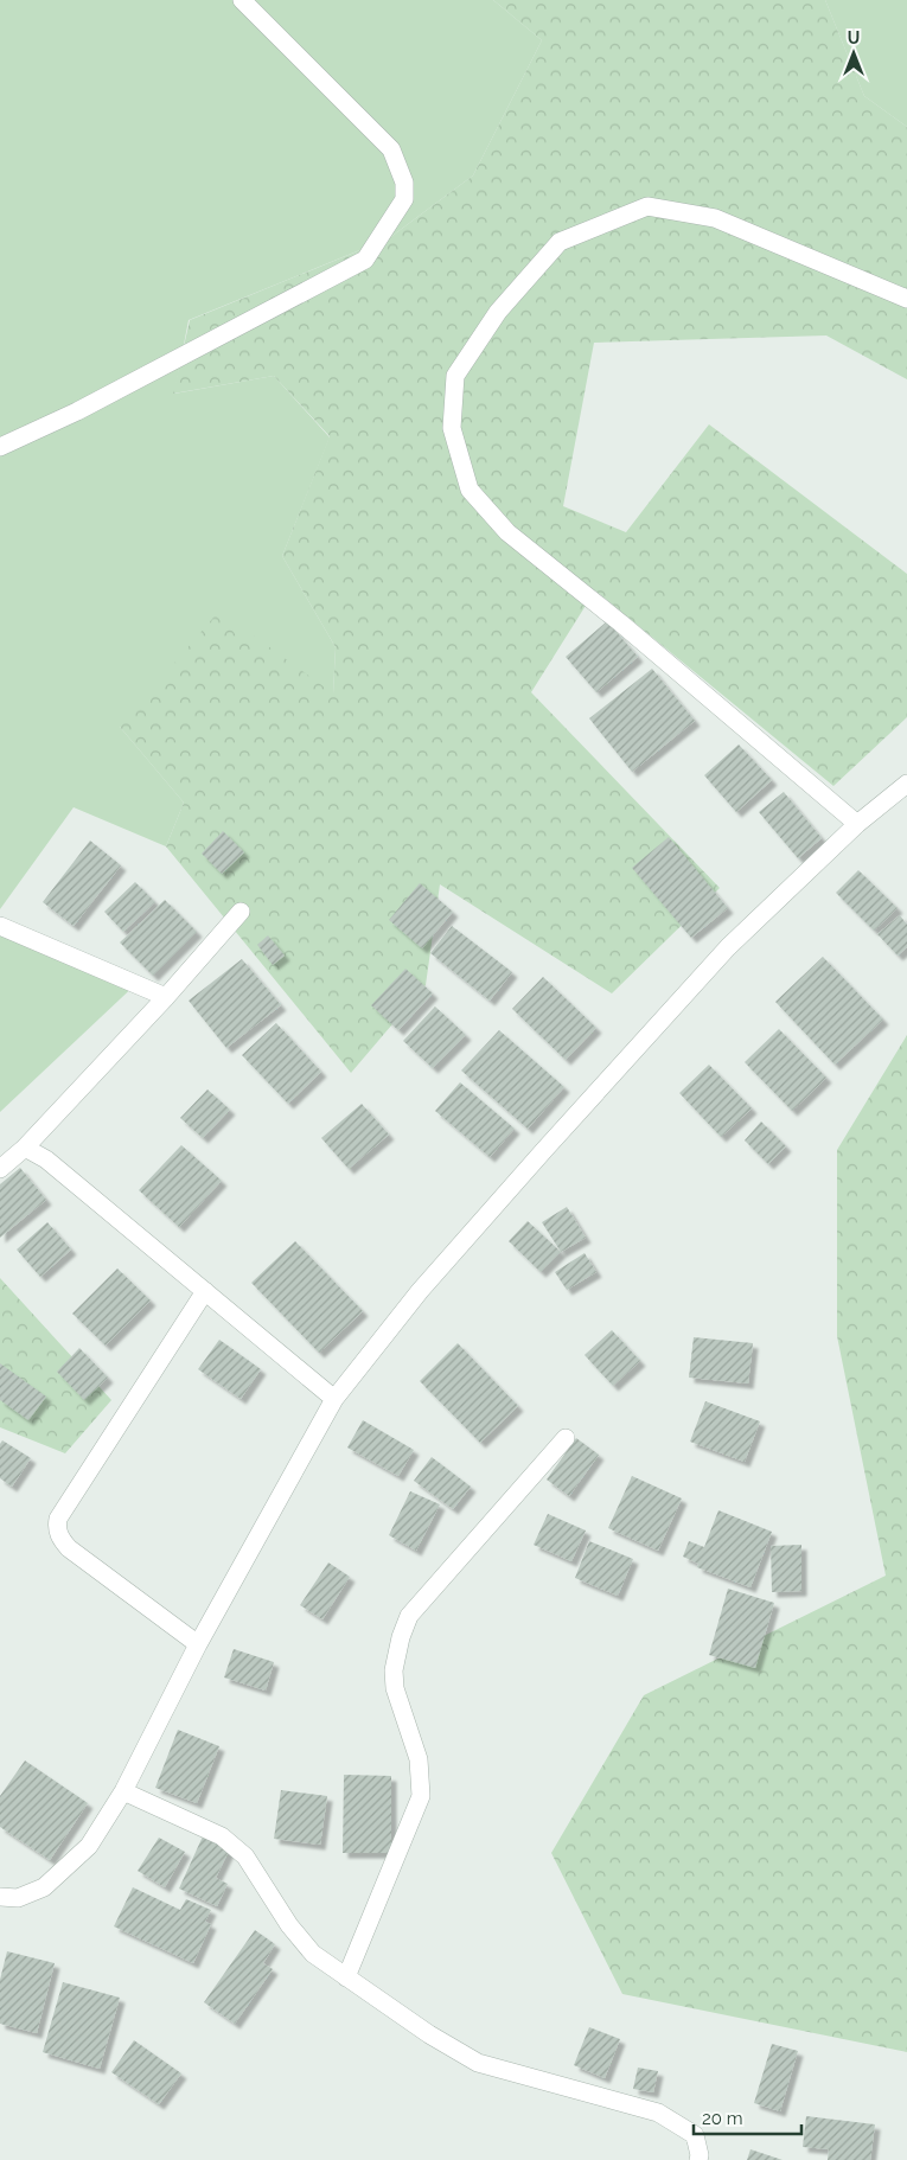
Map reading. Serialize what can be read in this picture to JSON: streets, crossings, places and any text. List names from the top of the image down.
{
  "scale_bar": "20 m",
  "north": "top"
}
